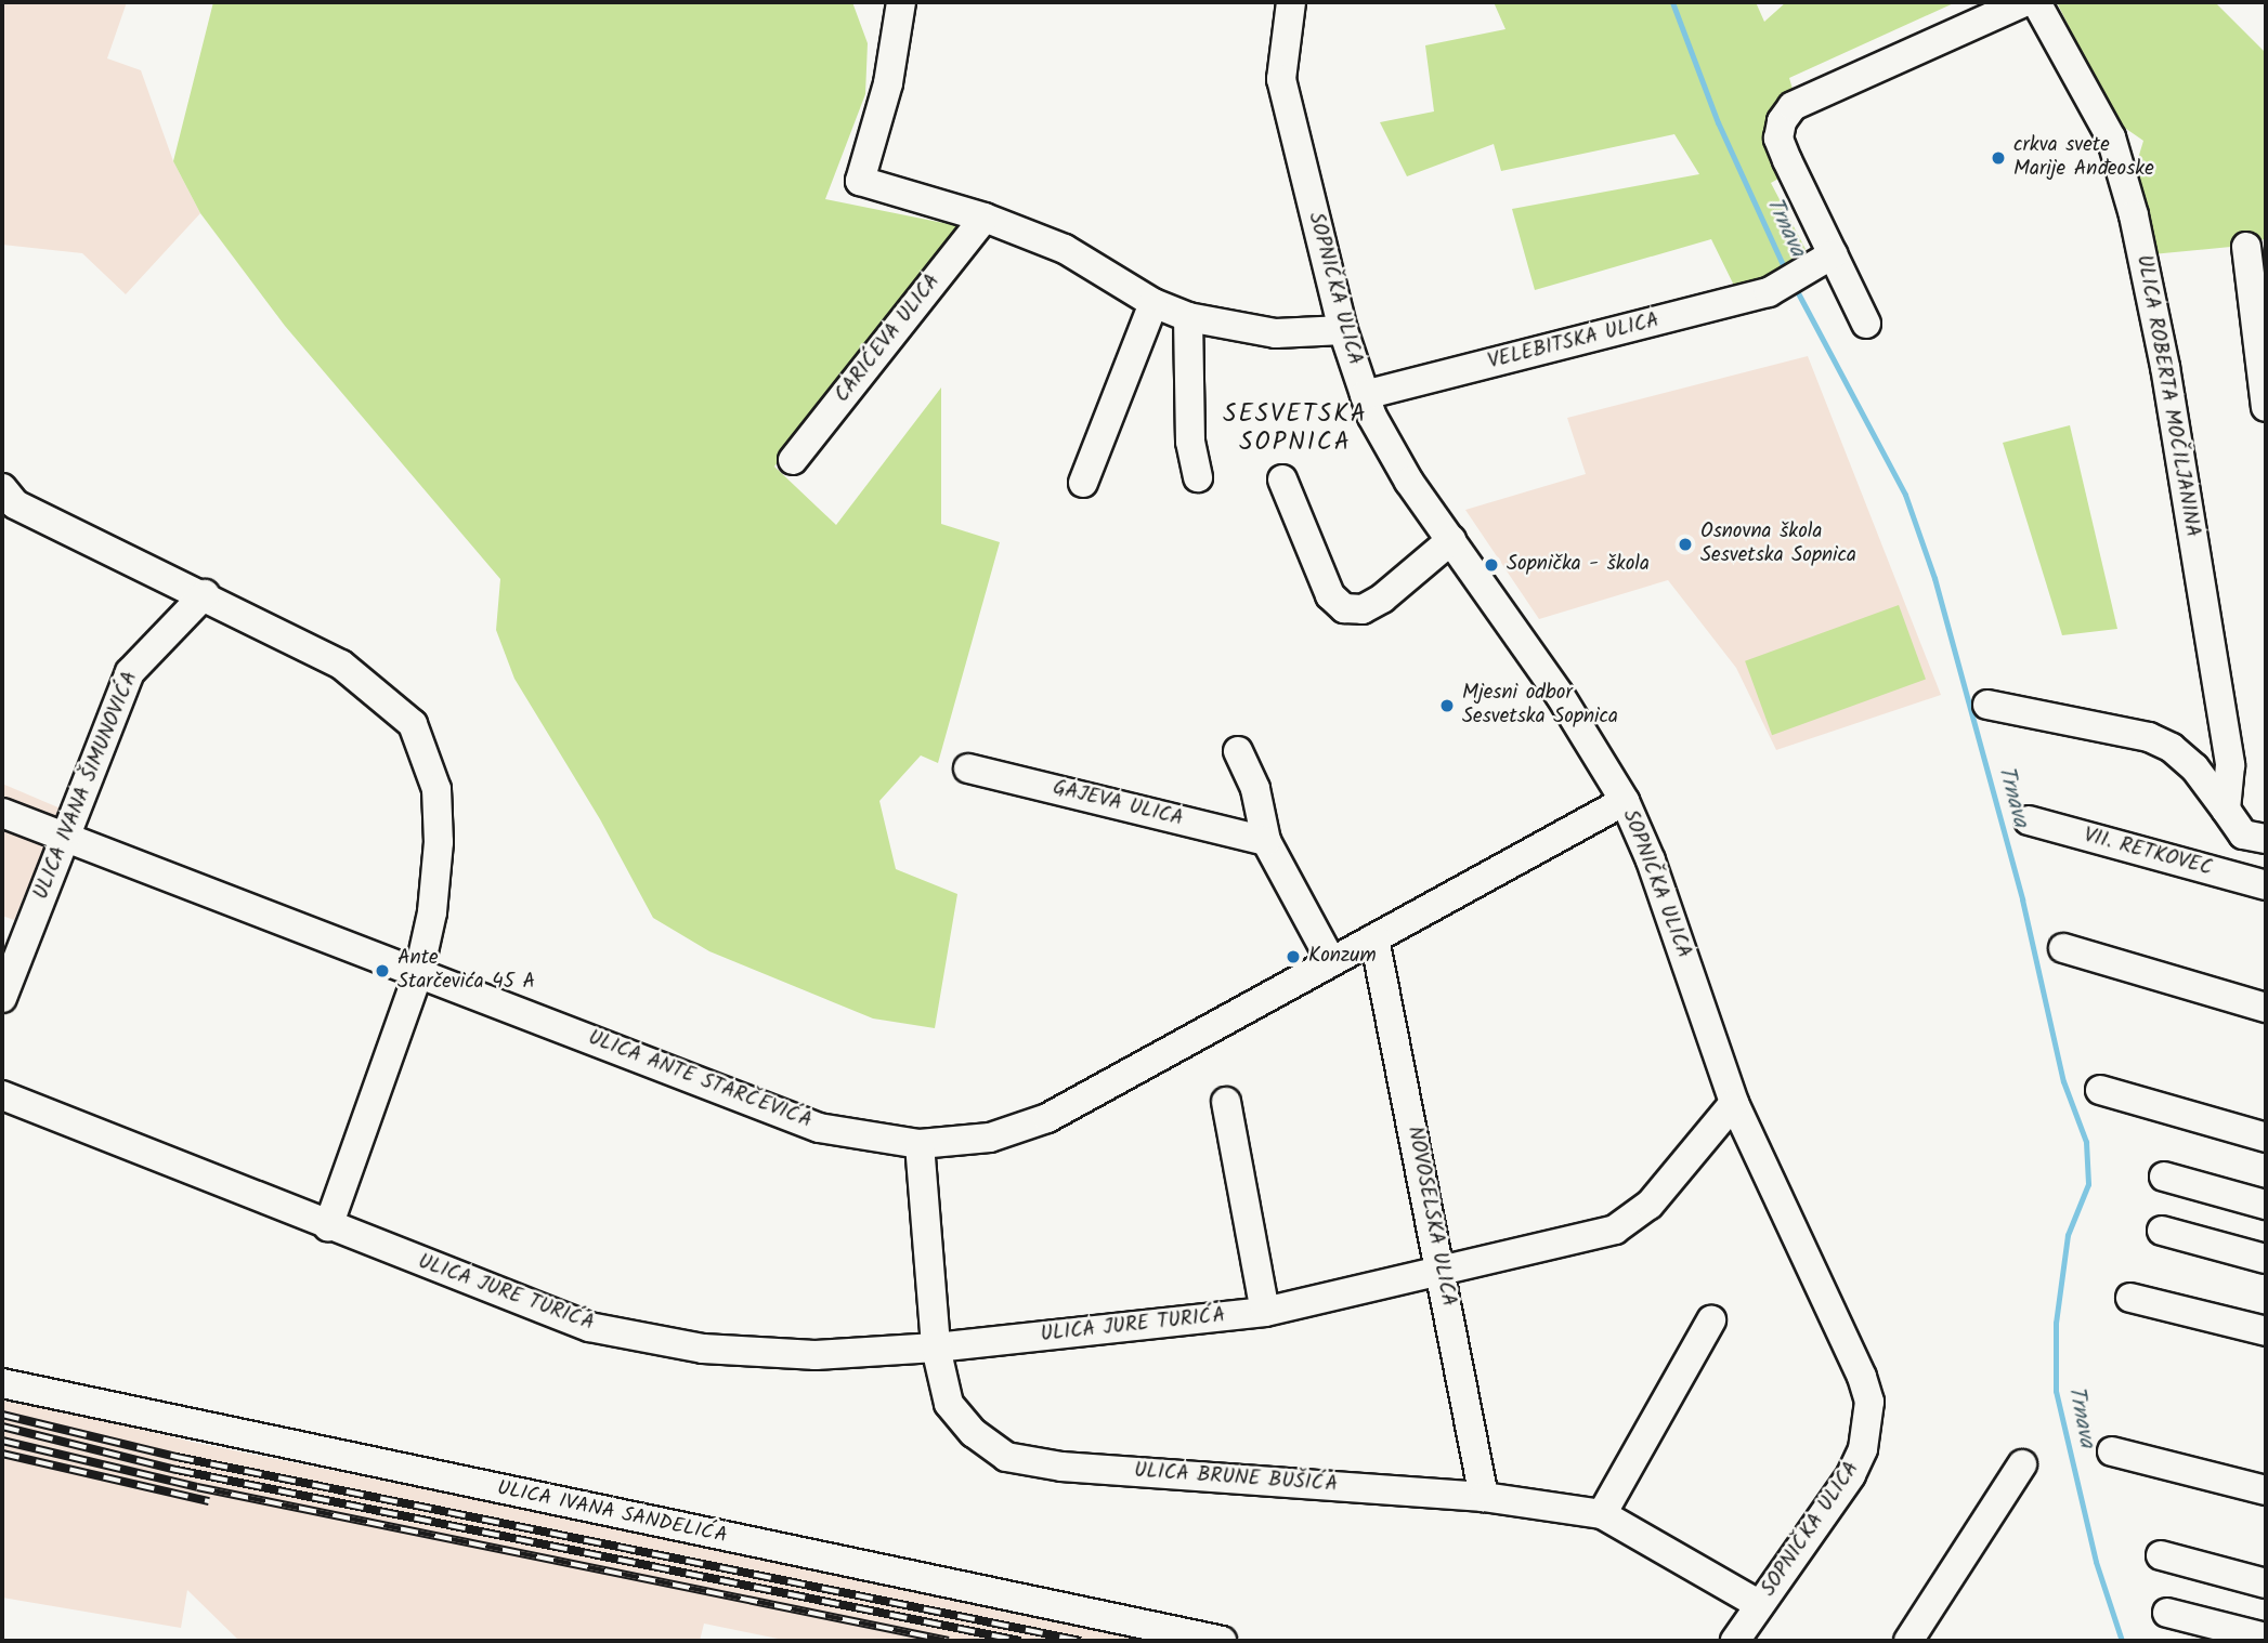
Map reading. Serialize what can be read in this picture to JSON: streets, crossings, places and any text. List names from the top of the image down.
{
  "streets": {
    "street": [
      "SOPNIČKA ULICA",
      "CARIĆEVA ULICA",
      "VELEBITSKA ULICA",
      "ULICA ROBERTA MOČILJANINA",
      "ULICA IVANA ŠIMUNOVIĆA",
      "GAJEVA ULICA",
      "VII. RETKOVEC",
      "ULICA ANTE STARČEVIĆA",
      "NOVOSELSKA ULICA",
      "ULICA JURE TURIĆA",
      "ULICA BRUNE BUŠIĆA",
      "ULICA IVANA SANDELIĆA"
    ]
  },
  "crossings": [
    ["SOPNIČKA ULICA", "VELEBITSKA ULICA"],
    ["SOPNIČKA ULICA", "ULICA ANTE STARČEVIĆA"],
    ["SOPNIČKA ULICA", "ULICA JURE TURIĆA"],
    ["SOPNIČKA ULICA", "ULICA BRUNE BUŠIĆA"],
    ["ULICA IVANA ŠIMUNOVIĆA", "ULICA ANTE STARČEVIĆA"],
    ["ULICA ANTE STARČEVIĆA", "NOVOSELSKA ULICA"],
    ["ULICA ANTE STARČEVIĆA", "ULICA BRUNE BUŠIĆA"],
    ["NOVOSELSKA ULICA", "ULICA JURE TURIĆA"],
    ["NOVOSELSKA ULICA", "ULICA BRUNE BUŠIĆA"],
    ["ULICA JURE TURIĆA", "ULICA BRUNE BUŠIĆA"]
  ],
  "districts": ["SESVETSKA SOPNICA"],
  "water": ["Trnava"],
  "places": [
    "crkva svete Marije Anđeoske",
    "Osnovna škola Sesvetska Sopnica",
    "Sopnička - škola",
    "Mjesni odbor Sesvetska Sopnica",
    "Konzum",
    "Ante Starčevića 45 A"
  ]
}
